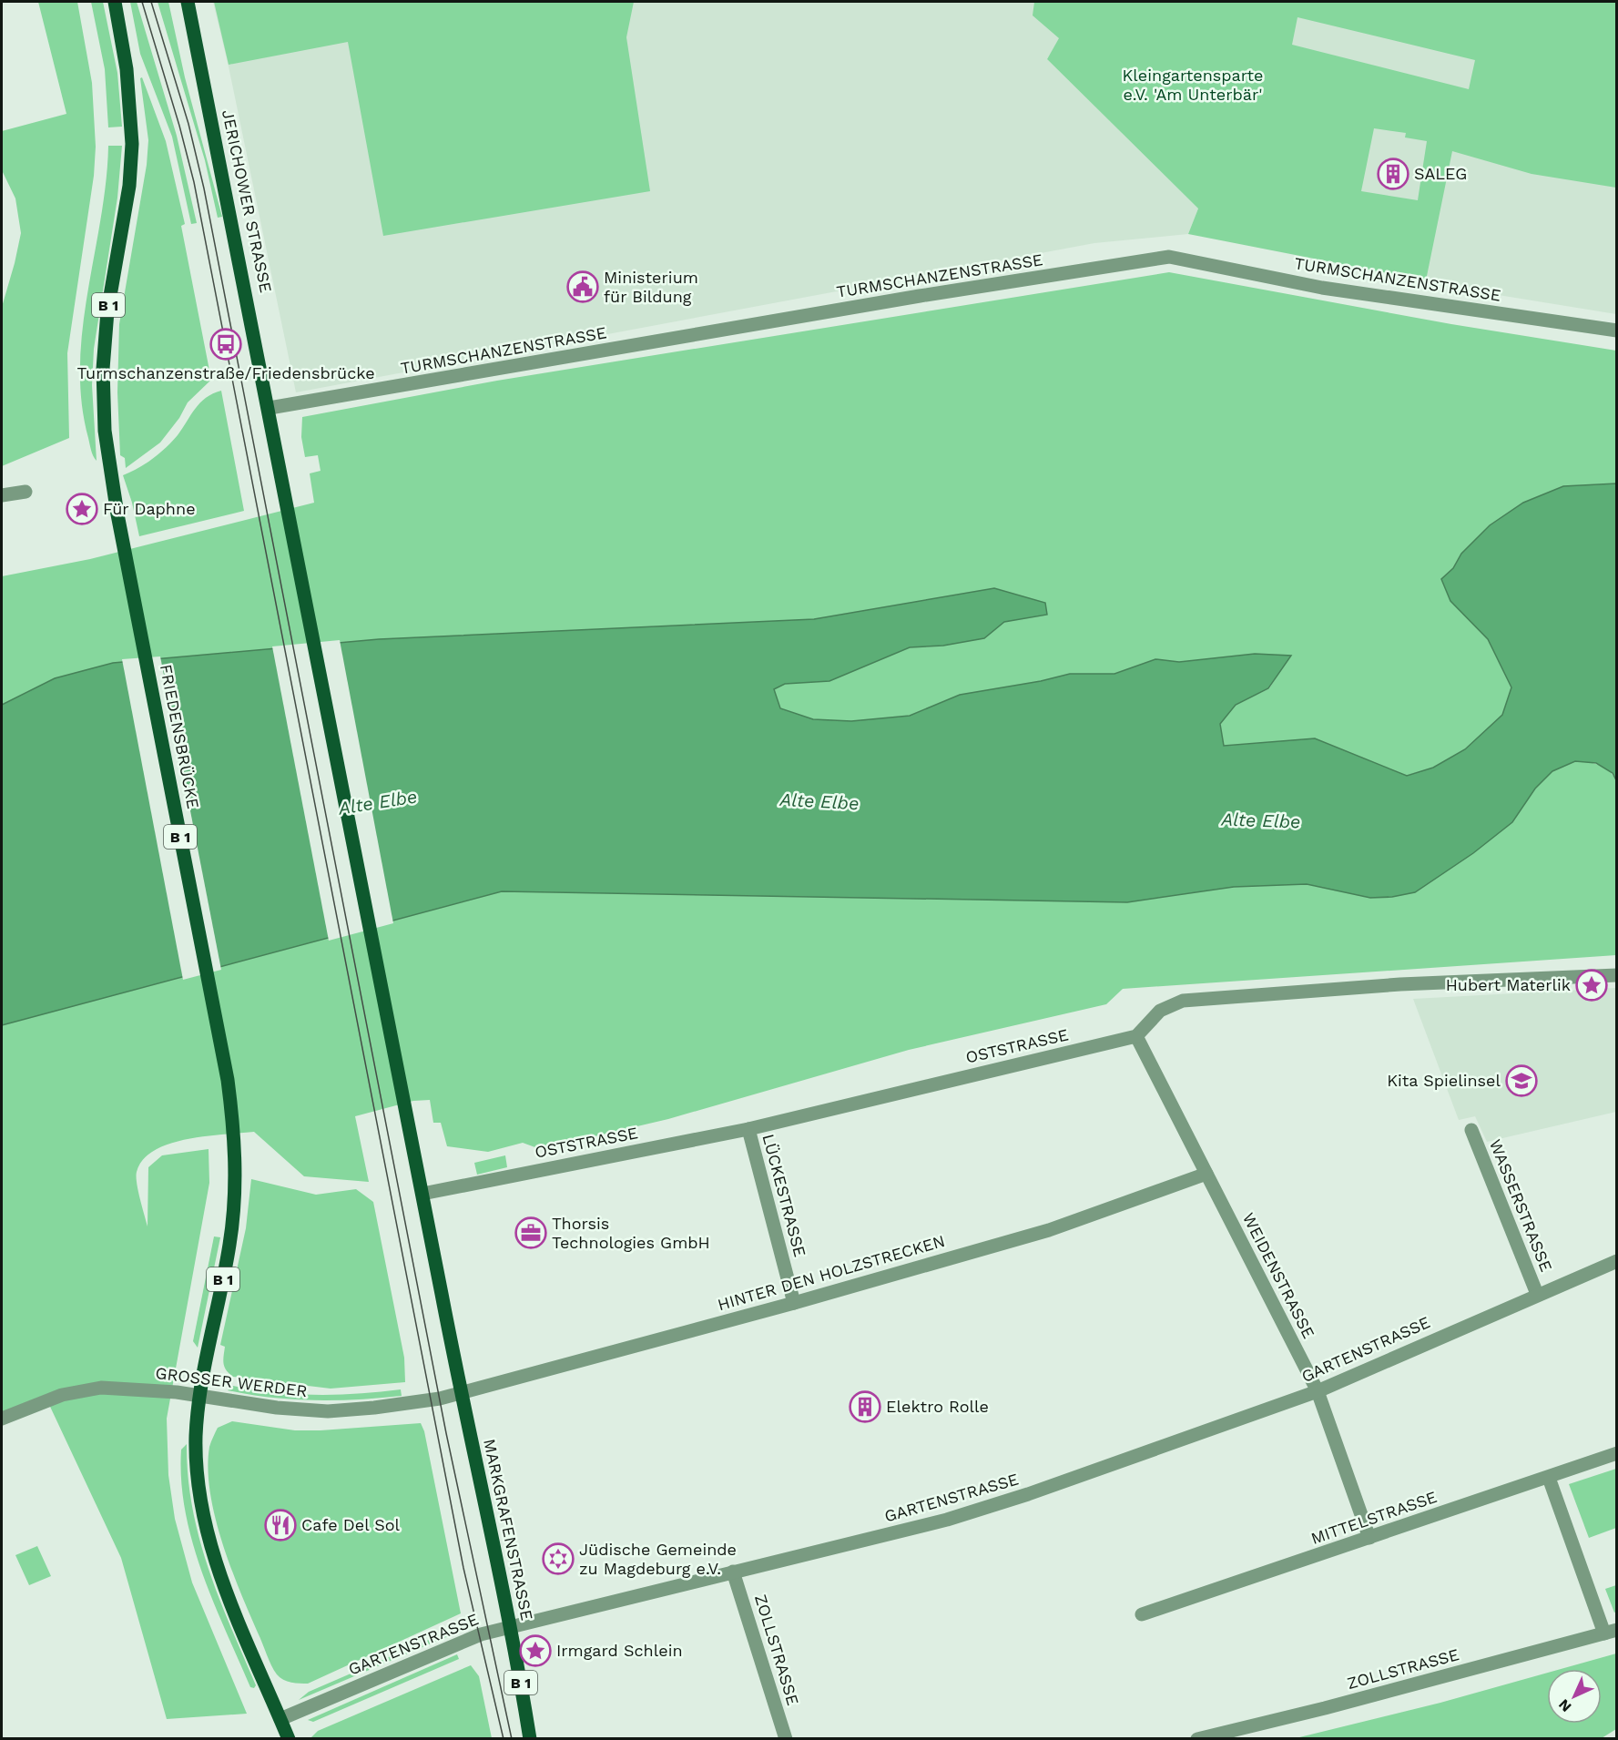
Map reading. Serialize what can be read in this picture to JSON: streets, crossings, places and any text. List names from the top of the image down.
{
  "streets": {
    "main road": [
      "JERICHOWER STRASSE",
      "B 1",
      "FRIEDENSBRÜCKE",
      "MARKGRAFENSTRASSE"
    ],
    "street": [
      "TURMSCHANZENSTRASSE",
      "OSTSTRASSE",
      "LÜCKESTRASSE",
      "WASSERSTRASSE",
      "HINTER DEN HOLZSTRECKEN",
      "WEIDENSTRASSE",
      "GARTENSTRASSE",
      "GROSSER WERDER",
      "MITTELSTRASSE",
      "ZOLLSTRASSE"
    ]
  },
  "crossings": [
    ["JERICHOWER STRASSE", "TURMSCHANZENSTRASSE"],
    ["JERICHOWER STRASSE", "B 1"],
    ["TURMSCHANZENSTRASSE", "B 1"],
    ["B 1", "FRIEDENSBRÜCKE"],
    ["B 1", "OSTSTRASSE"],
    ["B 1", "HINTER DEN HOLZSTRECKEN"],
    ["B 1", "GARTENSTRASSE"],
    ["B 1", "GROSSER WERDER"],
    ["B 1", "MARKGRAFENSTRASSE"],
    ["FRIEDENSBRÜCKE", "GROSSER WERDER"],
    ["OSTSTRASSE", "LÜCKESTRASSE"],
    ["OSTSTRASSE", "WEIDENSTRASSE"],
    ["LÜCKESTRASSE", "HINTER DEN HOLZSTRECKEN"],
    ["WASSERSTRASSE", "GARTENSTRASSE"],
    ["HINTER DEN HOLZSTRECKEN", "WEIDENSTRASSE"],
    ["HINTER DEN HOLZSTRECKEN", "GROSSER WERDER"],
    ["HINTER DEN HOLZSTRECKEN", "MARKGRAFENSTRASSE"],
    ["WEIDENSTRASSE", "GARTENSTRASSE"],
    ["WEIDENSTRASSE", "MITTELSTRASSE"],
    ["GARTENSTRASSE", "MARKGRAFENSTRASSE"],
    ["GARTENSTRASSE", "ZOLLSTRASSE"],
    ["GROSSER WERDER", "MARKGRAFENSTRASSE"]
  ],
  "water": ["Alte Elbe"],
  "parks": ["Kleingartensparte e.V. 'Am Unterbär'"],
  "places": {
    "building": ["SALEG", "Elektro Rolle"],
    "public building": ["Ministerium für Bildung"],
    "bus stop": ["Turmschanzenstraße/Friedensbrücke"],
    "place": ["Für Daphne", "Hubert Materlik", "Irmgard Schlein"],
    "school or university": ["Kita Spielinsel"],
    "office": ["Thorsis Technologies GmbH"],
    "restaurant": ["Cafe Del Sol"],
    "synagogue": ["Jüdische Gemeinde zu Magdeburg e.V."]
  },
  "north": "bottom left"
}
